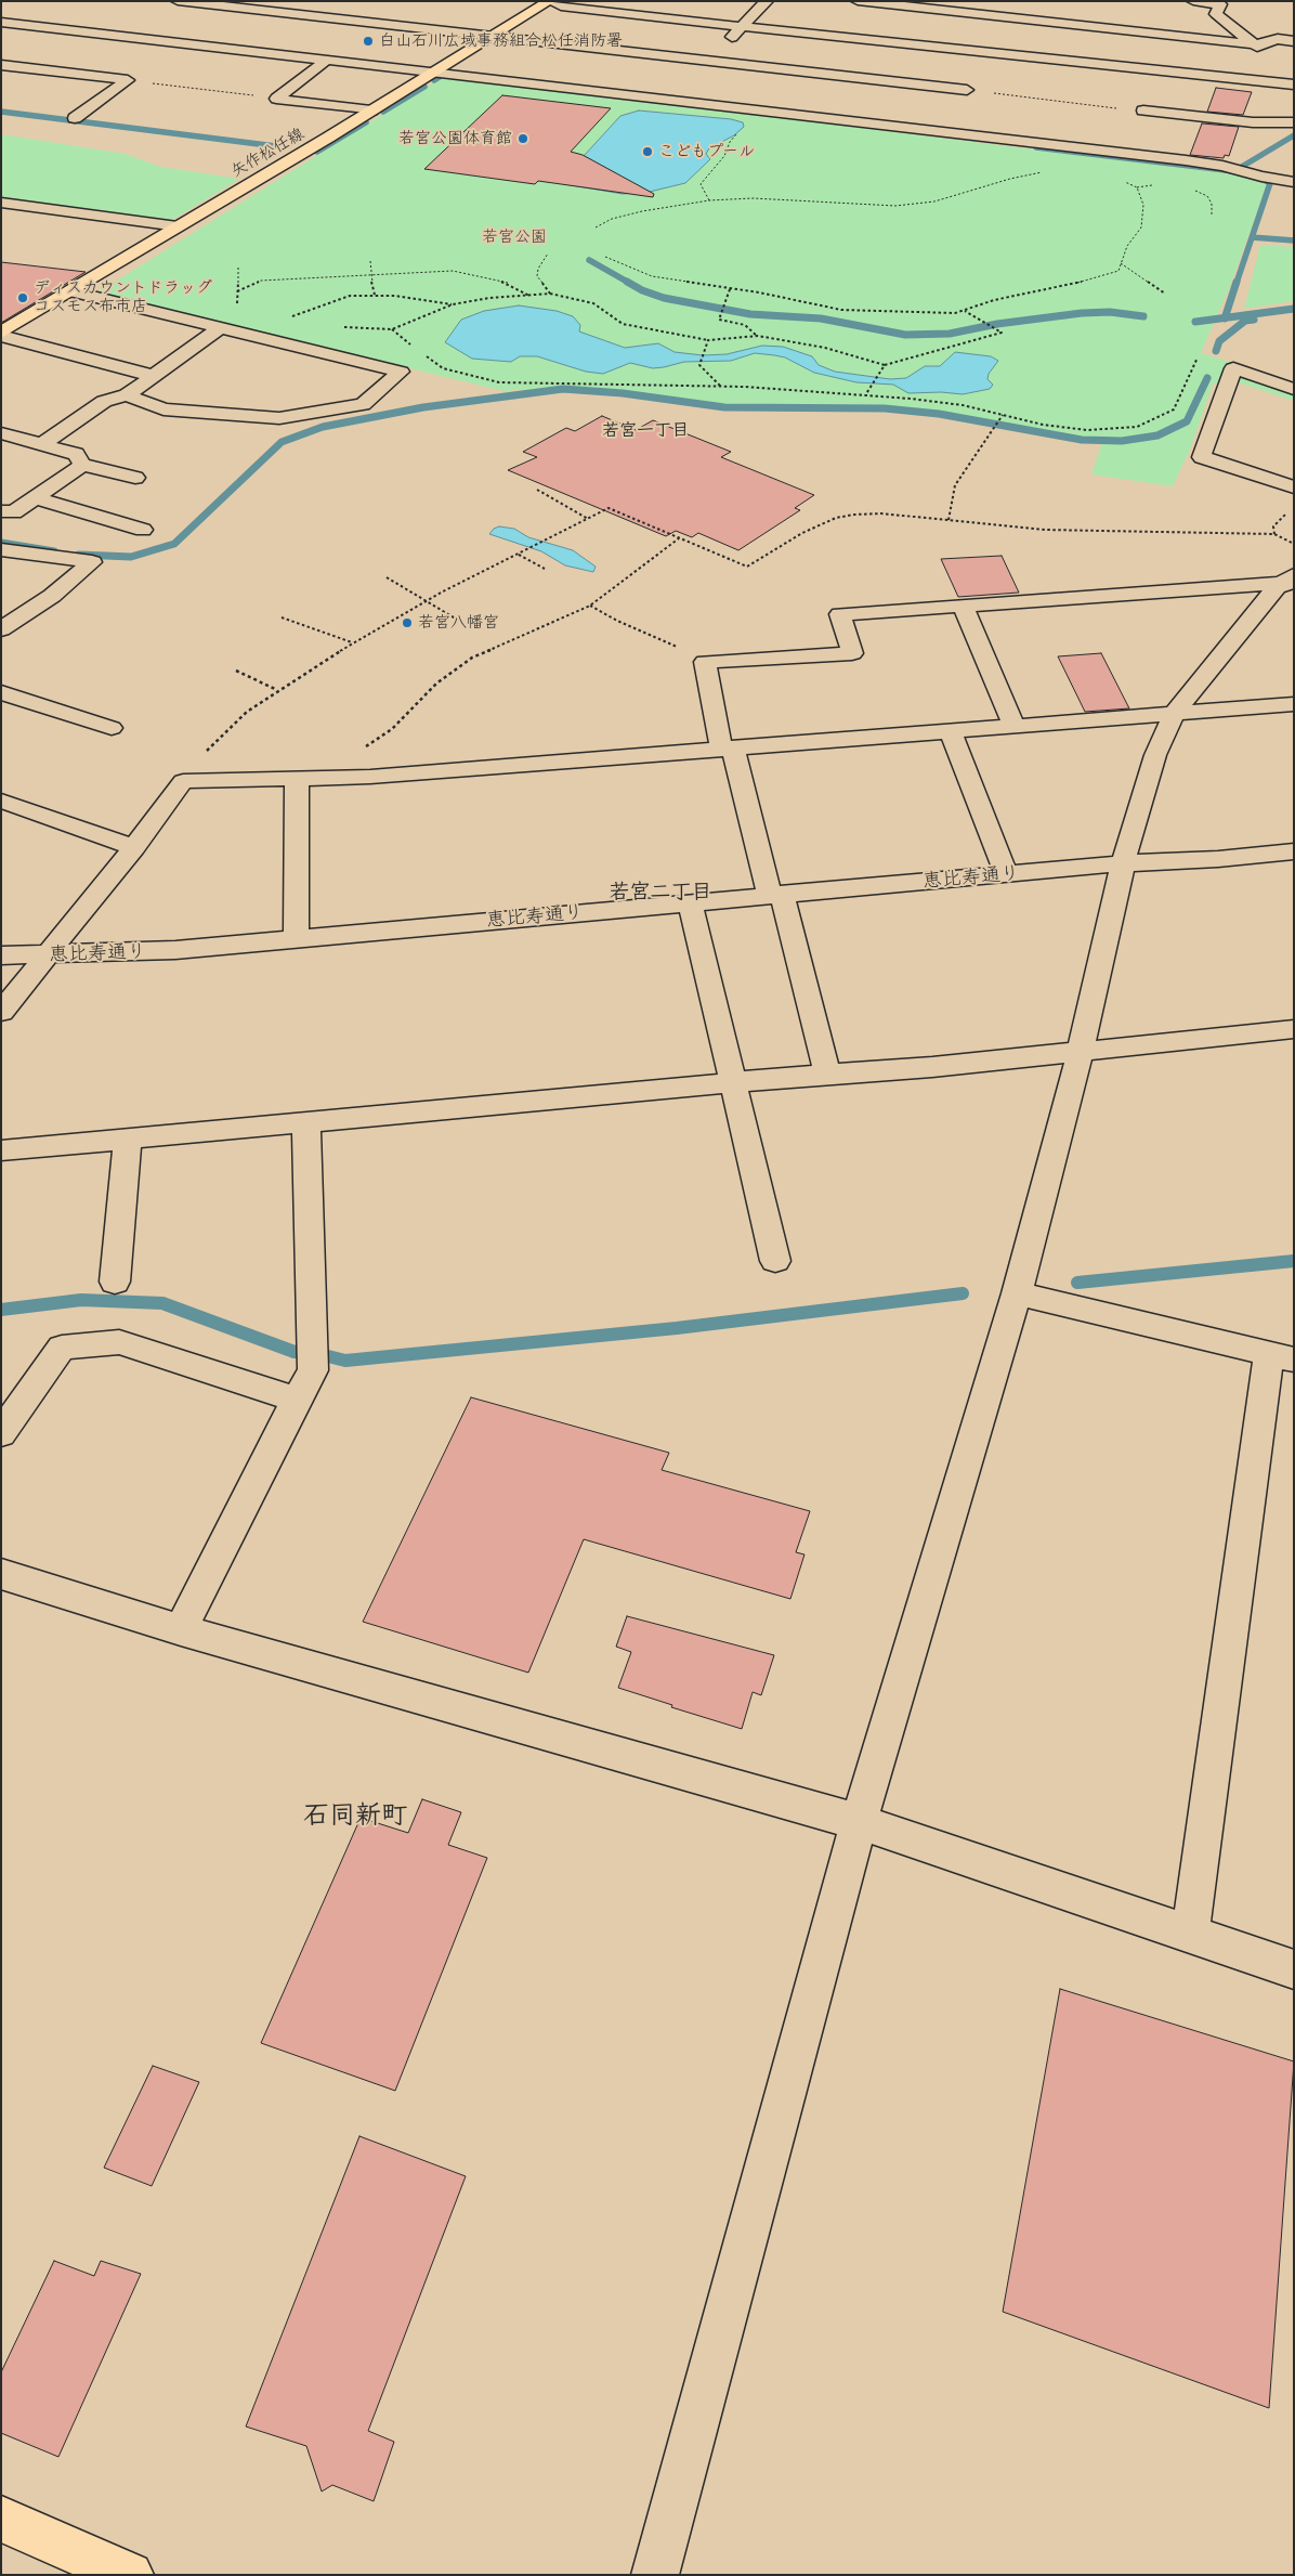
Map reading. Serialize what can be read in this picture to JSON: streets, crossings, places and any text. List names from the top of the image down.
{
  "streets": {
    "main road": ["矢作松任線"],
    "street": ["恵比寿通り"]
  },
  "districts": ["若宮一丁目", "若宮二丁目", "石同新町"],
  "parks": ["若宮公園"],
  "places": [
    "白山石川広域事務組合松任消防署",
    "若宮公園体育館",
    "こどもプール",
    "ディスカウントドラッグ コスモス布市店",
    "若宮八幡宮"
  ]
}
